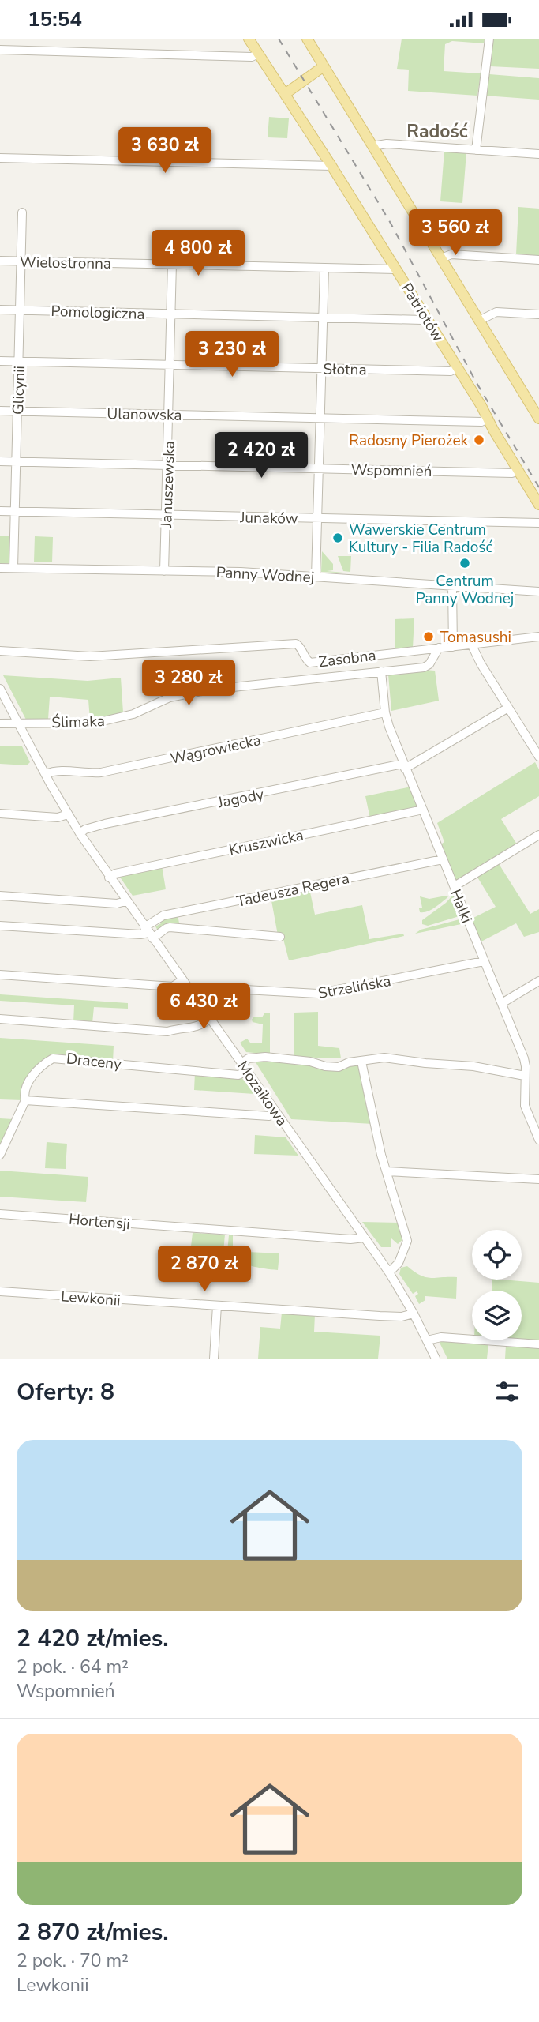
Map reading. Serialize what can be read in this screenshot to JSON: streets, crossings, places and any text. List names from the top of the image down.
{
  "streets": {
    "main road": ["Patriotów"],
    "street": [
      "Wielostronna",
      "Pomologiczna",
      "Słotna",
      "Glicynii",
      "Ulanowska",
      "Wspomnień",
      "Januszewska",
      "Junaków",
      "Panny Wodnej",
      "Zasobna",
      "Ślimaka",
      "Wągrowiecka",
      "Jagody",
      "Kruszwicka",
      "Tadeusza Regera",
      "Halki",
      "Strzelińska",
      "Draceny",
      "Mozaikowa",
      "Hortensji",
      "Lewkonii"
    ]
  },
  "crossings": [
    ["Wielostronna", "Patriotów"],
    ["Wielostronna", "Glicynii"],
    ["Wielostronna", "Januszewska"],
    ["Pomologiczna", "Patriotów"],
    ["Pomologiczna", "Glicynii"],
    ["Pomologiczna", "Januszewska"],
    ["Patriotów", "Słotna"],
    ["Patriotów", "Ulanowska"],
    ["Patriotów", "Wspomnień"],
    ["Słotna", "Glicynii"],
    ["Słotna", "Januszewska"],
    ["Glicynii", "Ulanowska"],
    ["Glicynii", "Wspomnień"],
    ["Glicynii", "Junaków"],
    ["Glicynii", "Panny Wodnej"],
    ["Ulanowska", "Januszewska"],
    ["Wspomnień", "Januszewska"],
    ["Januszewska", "Junaków"],
    ["Januszewska", "Panny Wodnej"],
    ["Zasobna", "Ślimaka"],
    ["Ślimaka", "Halki"],
    ["Ślimaka", "Mozaikowa"],
    ["Wągrowiecka", "Halki"],
    ["Wągrowiecka", "Mozaikowa"],
    ["Jagody", "Halki"],
    ["Jagody", "Mozaikowa"],
    ["Kruszwicka", "Halki"],
    ["Kruszwicka", "Mozaikowa"],
    ["Tadeusza Regera", "Halki"],
    ["Tadeusza Regera", "Mozaikowa"],
    ["Halki", "Strzelińska"],
    ["Strzelińska", "Mozaikowa"],
    ["Draceny", "Mozaikowa"],
    ["Mozaikowa", "Hortensji"],
    ["Mozaikowa", "Lewkonii"]
  ],
  "districts": ["Radość"],
  "places": [
    "Radosny Pierożek",
    "Wawerskie Centrum Kultury - Filia Radość",
    "Centrum Panny Wodnej",
    "Tomasushi"
  ],
  "page": {
    "status": "15:54",
    "price": [
      "3 630 zł",
      "3 560 zł",
      "4 800 zł",
      "3 230 zł",
      "2 420 zł",
      "3 280 zł",
      "6 430 zł",
      "2 870 zł"
    ],
    "heading": "Oferty: 8",
    "list": [
      {
        "name": "2 420 zł/mies.",
        "note": "2 pok. · 64 m² · Wspomnień"
      },
      {
        "name": "2 870 zł/mies.",
        "note": "2 pok. · 70 m² · Lewkonii"
      }
    ]
  }
}
